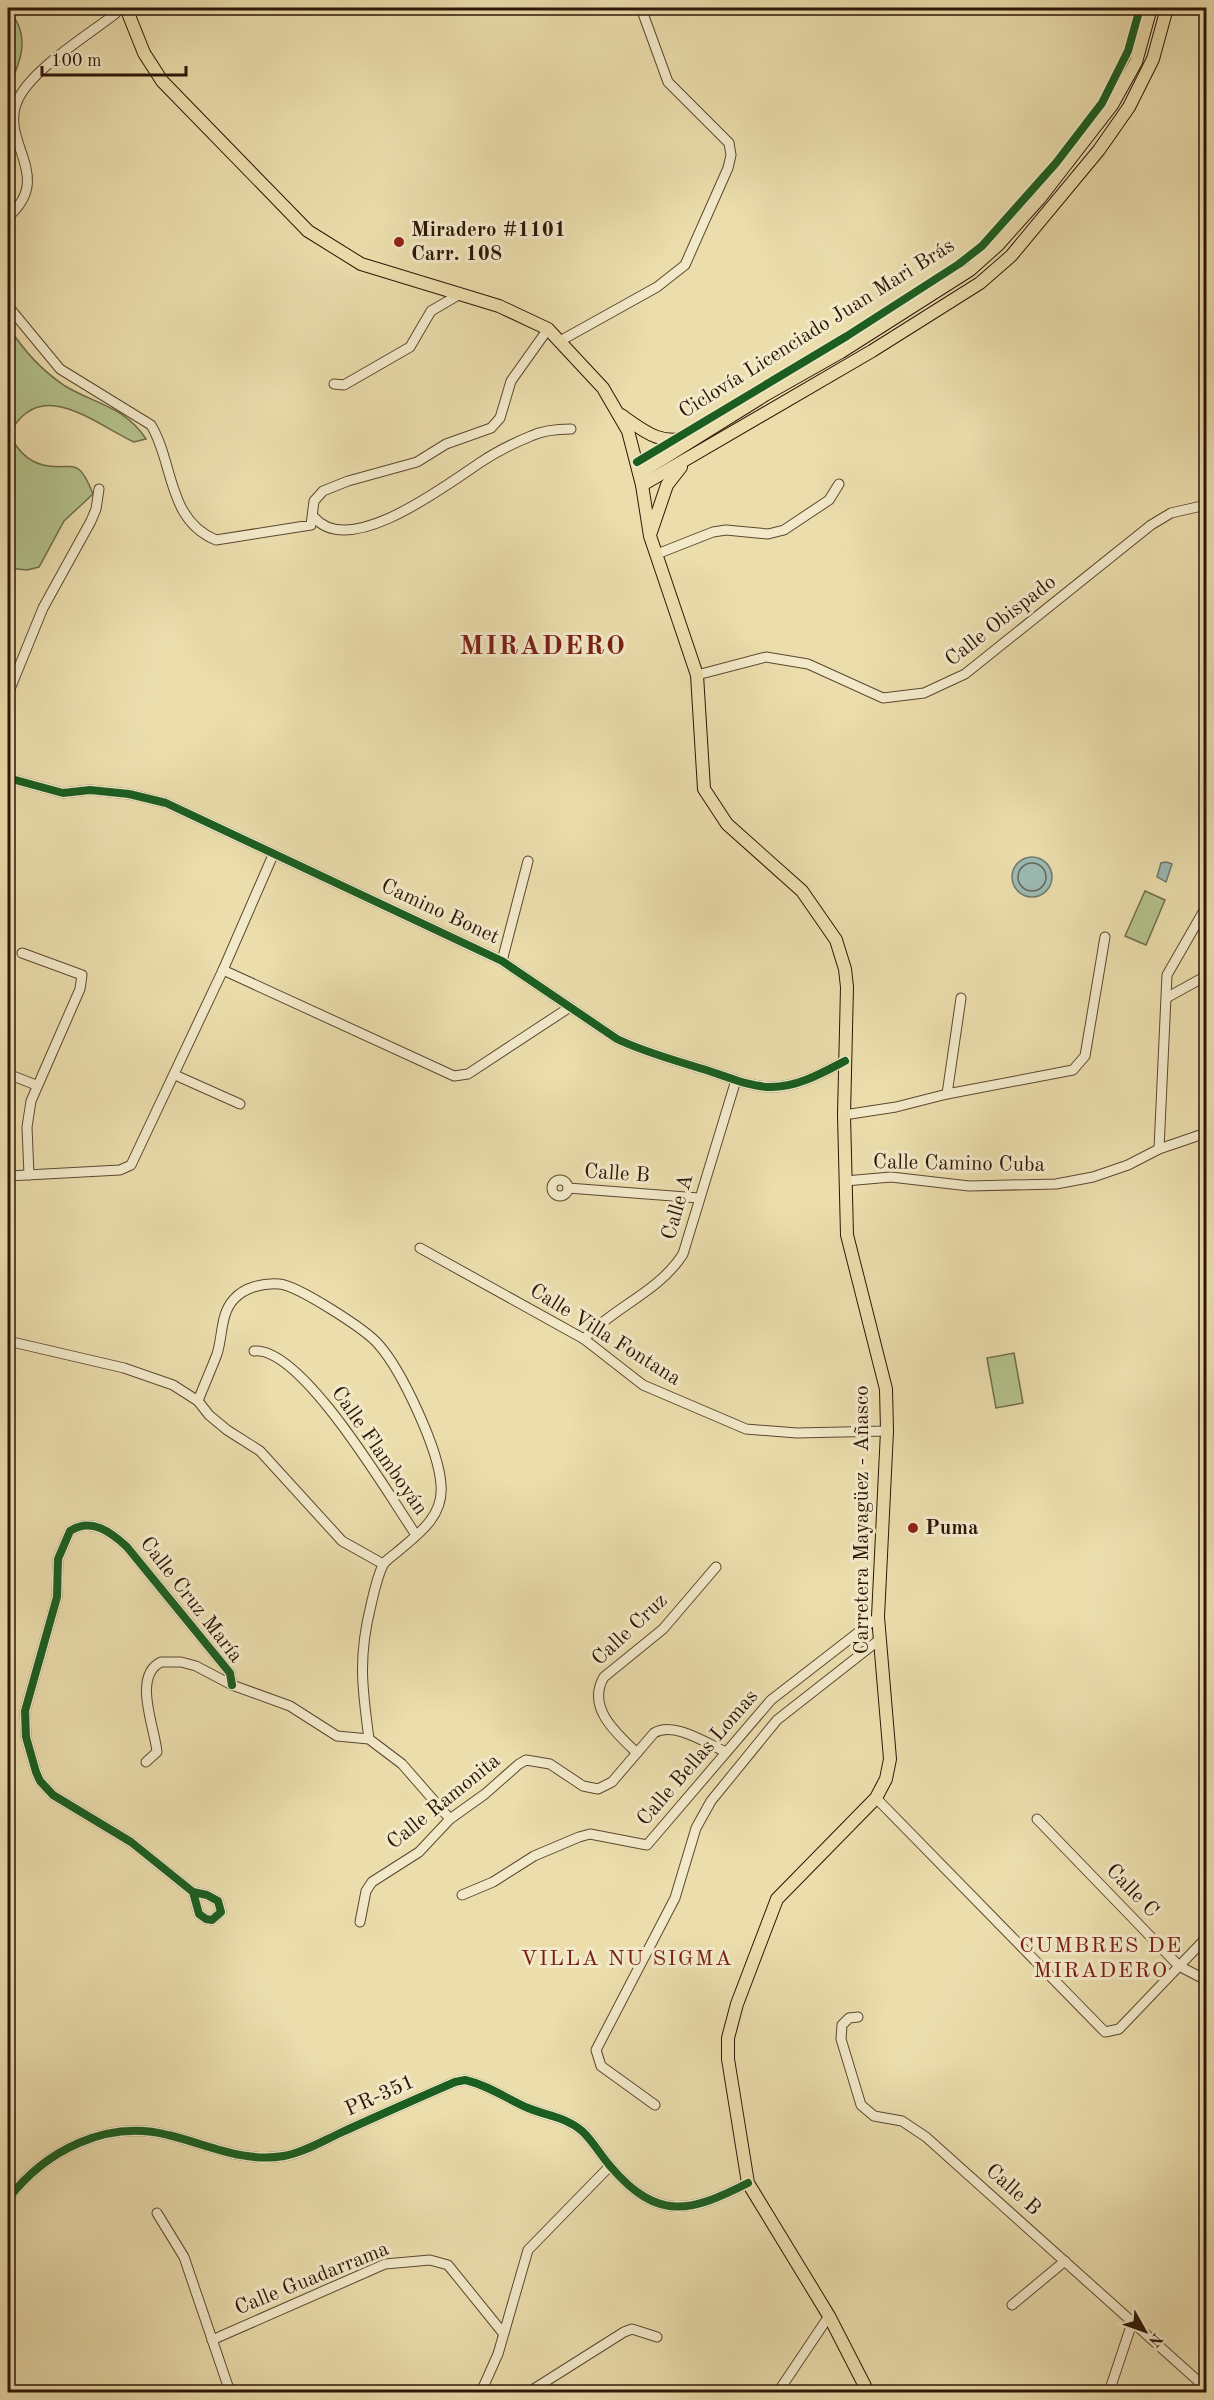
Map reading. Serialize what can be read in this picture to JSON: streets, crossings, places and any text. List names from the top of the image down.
{
  "streets": {
    "main road": ["Carretera Mayagüez - Añasco"],
    "street": [
      "Calle Obispado",
      "Camino Bonet",
      "Calle Camino Cuba",
      "Calle B",
      "Calle A",
      "Calle Villa Fontana",
      "Calle Flamboyán",
      "Calle Cruz María",
      "Calle Cruz",
      "Calle Bellas Lomas",
      "Calle Ramonita",
      "Calle C",
      "PR-351",
      "Calle Guadarrama"
    ],
    "cycle path": ["Ciclovía Licenciado Juan Mari Brás"]
  },
  "crossings": [
    ["Calle Obispado", "Carretera Mayagüez - Añasco"],
    ["Camino Bonet", "Calle A"],
    ["Camino Bonet", "Carretera Mayagüez - Añasco"],
    ["Calle Camino Cuba", "Carretera Mayagüez - Añasco"],
    ["Calle B", "Calle A"],
    ["Calle A", "Calle Villa Fontana"],
    ["Calle Villa Fontana", "Carretera Mayagüez - Añasco"],
    ["Carretera Mayagüez - Añasco", "Calle Bellas Lomas"],
    ["Carretera Mayagüez - Añasco", "PR-351"],
    ["Calle Cruz", "Calle Ramonita"],
    ["Calle Bellas Lomas", "Calle Ramonita"]
  ],
  "districts": ["MIRADERO", "CUMBRES DE MIRADERO", "VILLA NU SIGMA"],
  "places": ["Miradero #1101 Carr. 108", "Puma"],
  "scale_bar": "100 m",
  "north": "bottom right"
}
